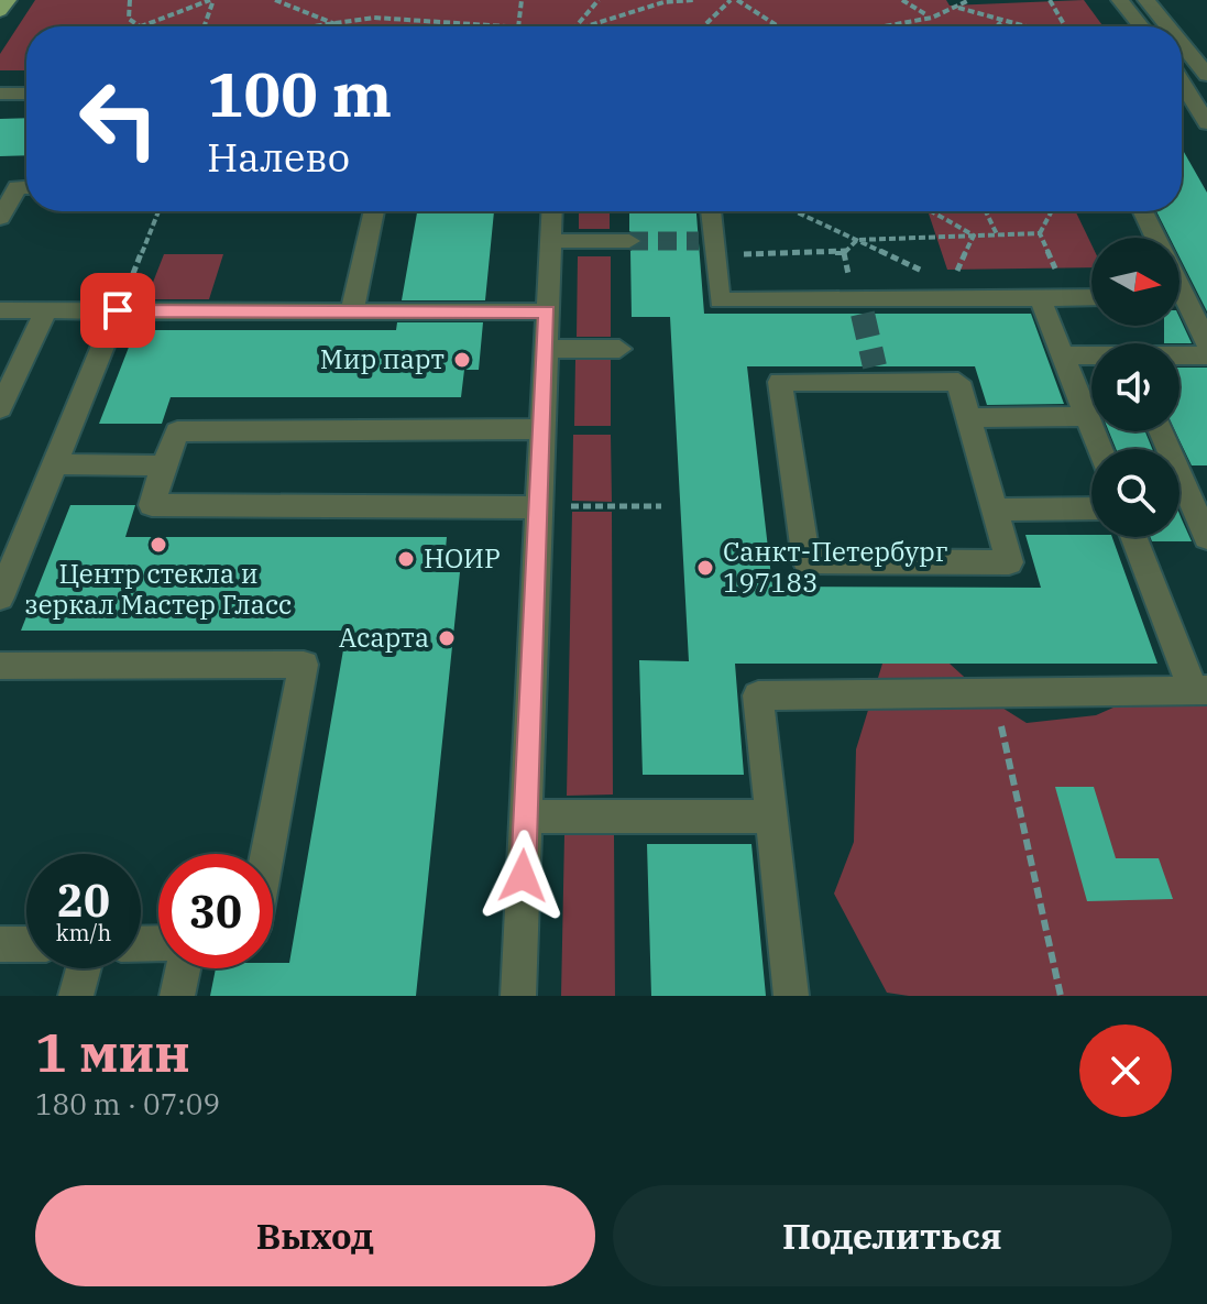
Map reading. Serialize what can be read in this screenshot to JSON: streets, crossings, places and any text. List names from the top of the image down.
{
  "places": [
    "Мир парт",
    "Центр стекла и зеркал Мастер Гласс",
    "НОИР",
    "Санкт-Петербург 197183",
    "Асарта"
  ],
  "north": "right",
  "page": {
    "turn": ["100 m", "Налево"],
    "speed": "20 km/h",
    "limit": "30",
    "heading": ["1 мин", "180 m · 07:09"],
    "buttons": ["Выход", "Поделиться"]
  }
}
